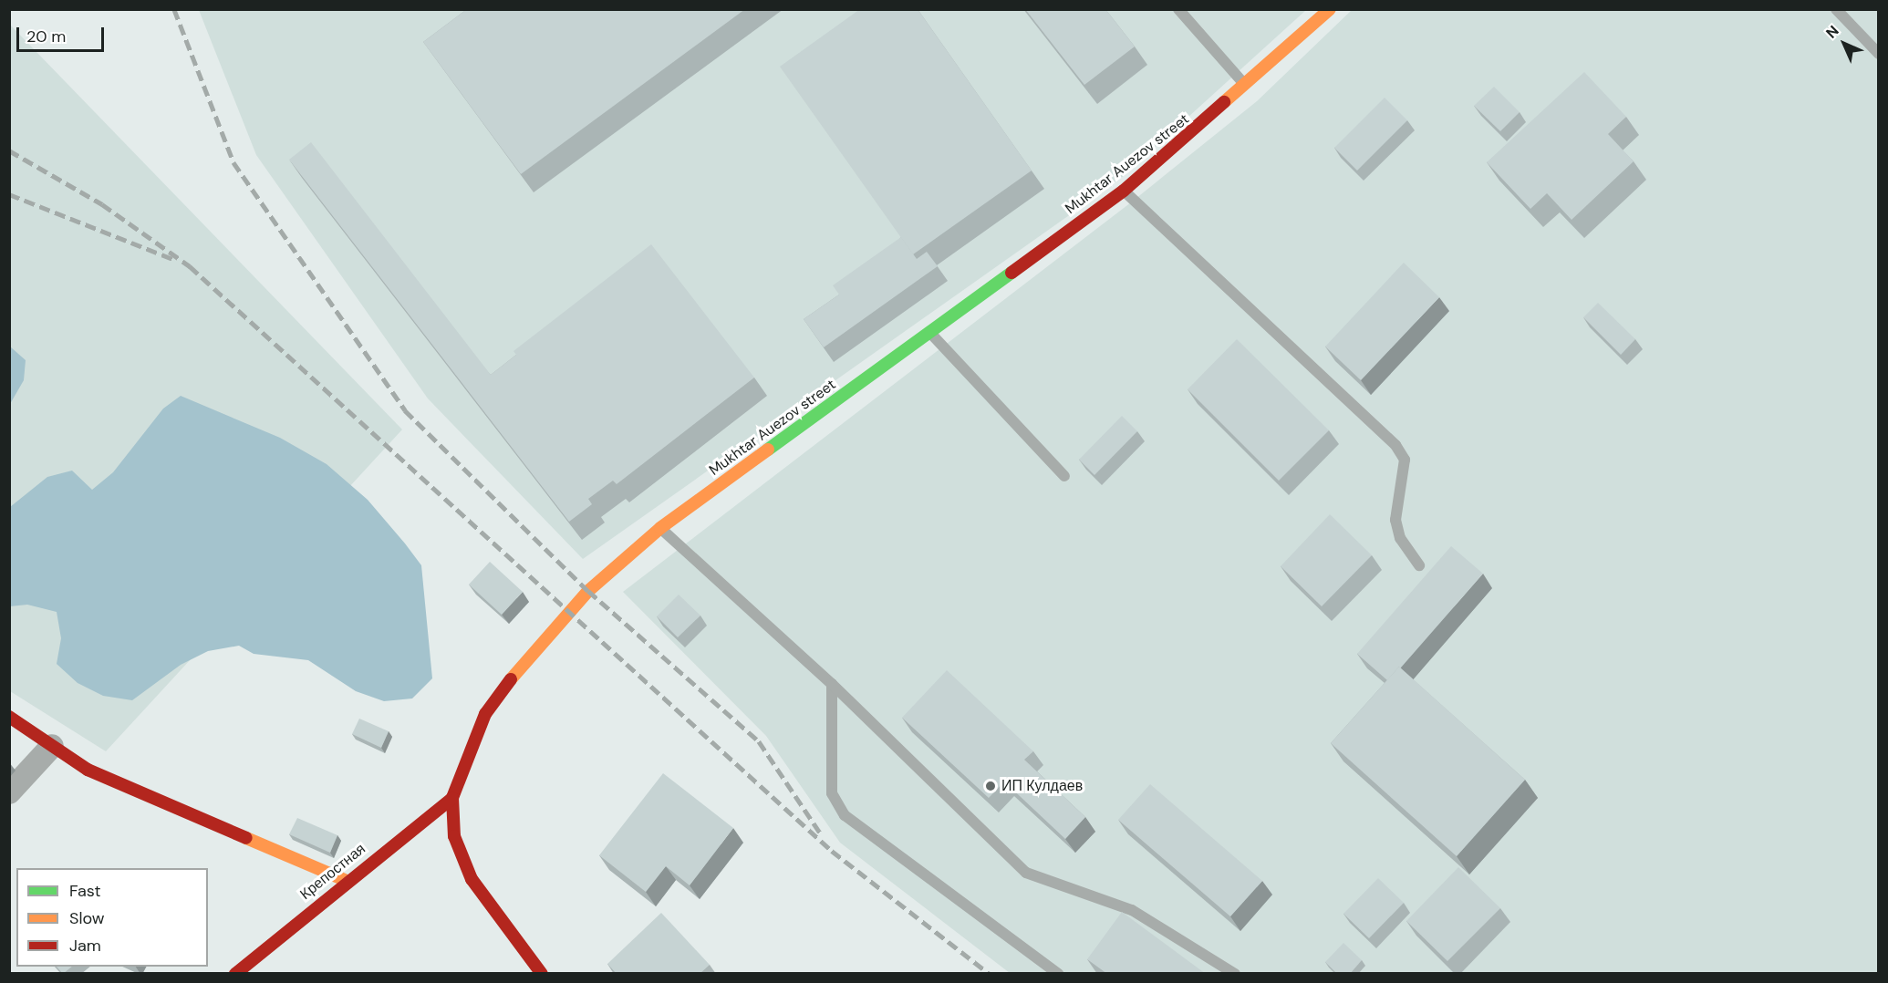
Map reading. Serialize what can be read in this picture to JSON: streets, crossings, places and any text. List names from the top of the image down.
{
  "streets": {
    "street": ["Mukhtar Auezov street", "Крепостная"]
  },
  "crossings": [
    ["Mukhtar Auezov street", "Крепостная"]
  ],
  "places": ["ИП Кулдаев"],
  "legend": ["Fast", "Slow", "Jam"],
  "scale_bar": "20 m",
  "north": "top left"
}
